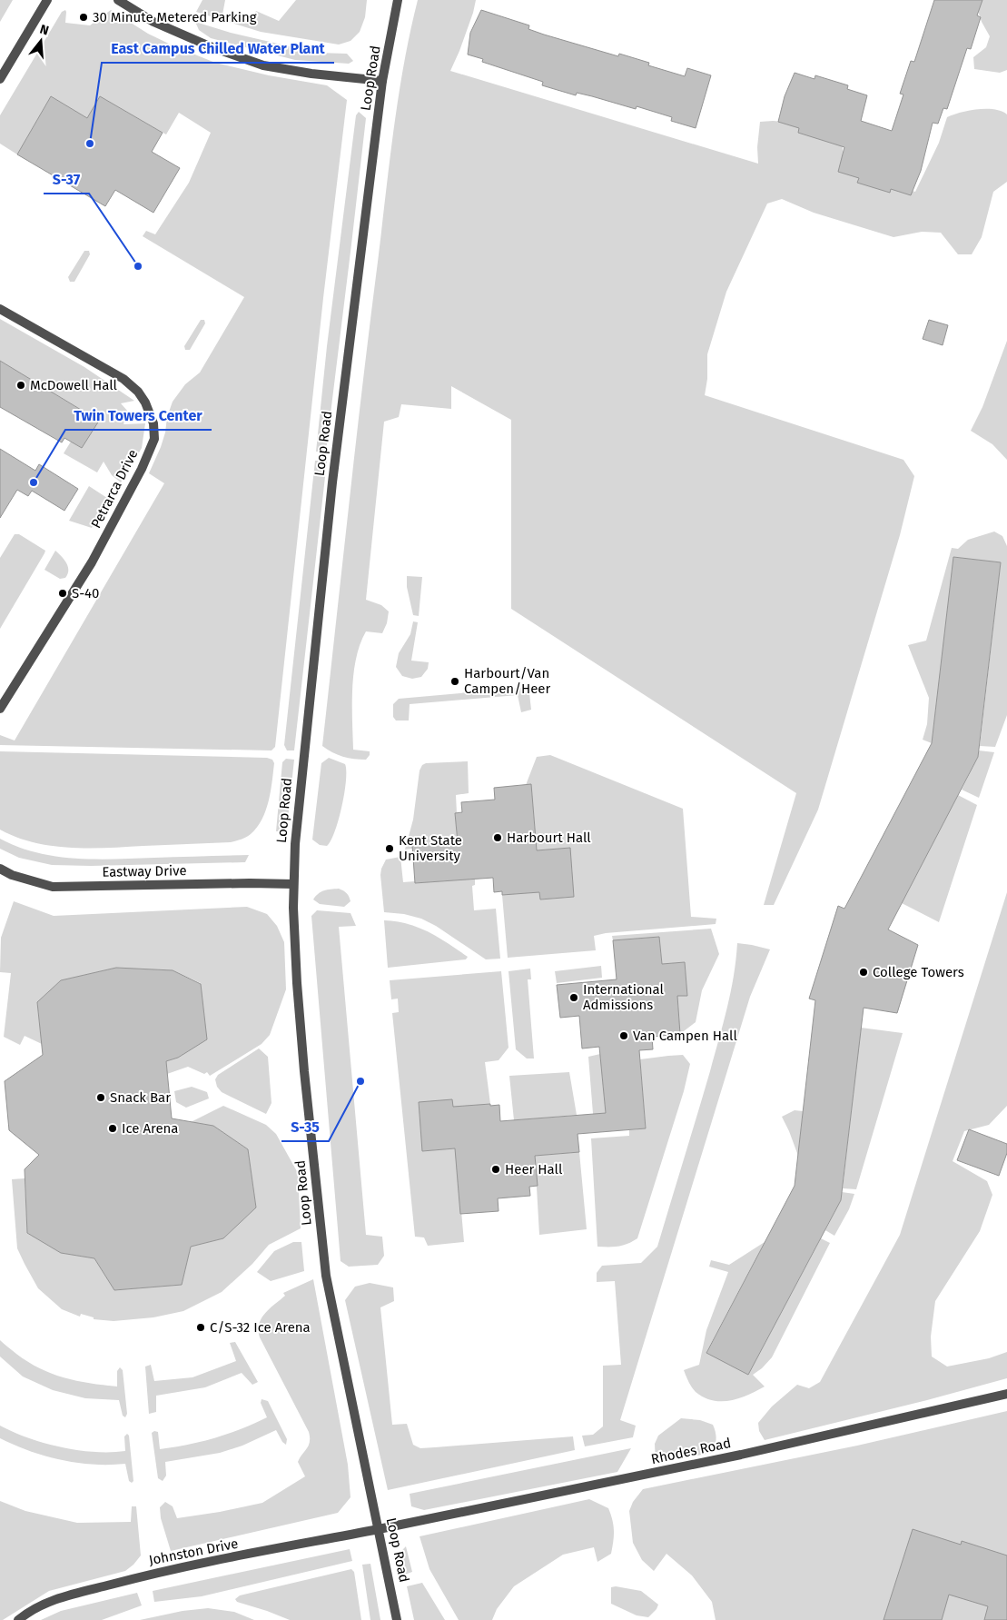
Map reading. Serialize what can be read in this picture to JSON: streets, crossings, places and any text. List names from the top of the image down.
{
  "streets": {
    "street": [
      "Loop Road",
      "Petrarca Drive",
      "Eastway Drive",
      "Rhodes Road",
      "Johnston Drive"
    ]
  },
  "crossings": [
    ["Loop Road", "Eastway Drive"],
    ["Loop Road", "Rhodes Road"],
    ["Loop Road", "Johnston Drive"],
    ["Rhodes Road", "Johnston Drive"]
  ],
  "places": [
    "30 Minute Metered Parking",
    "East Campus Chilled Water Plant",
    "S-37",
    "McDowell Hall",
    "Twin Towers Center",
    "S-40",
    "Harbourt/Van Campen/Heer",
    "Harbourt Hall",
    "Kent State University",
    "College Towers",
    "International Admissions",
    "Van Campen Hall",
    "S-35",
    "Snack Bar",
    "Ice Arena",
    "Heer Hall",
    "C/S-32 Ice Arena"
  ],
  "north": "top"
}
